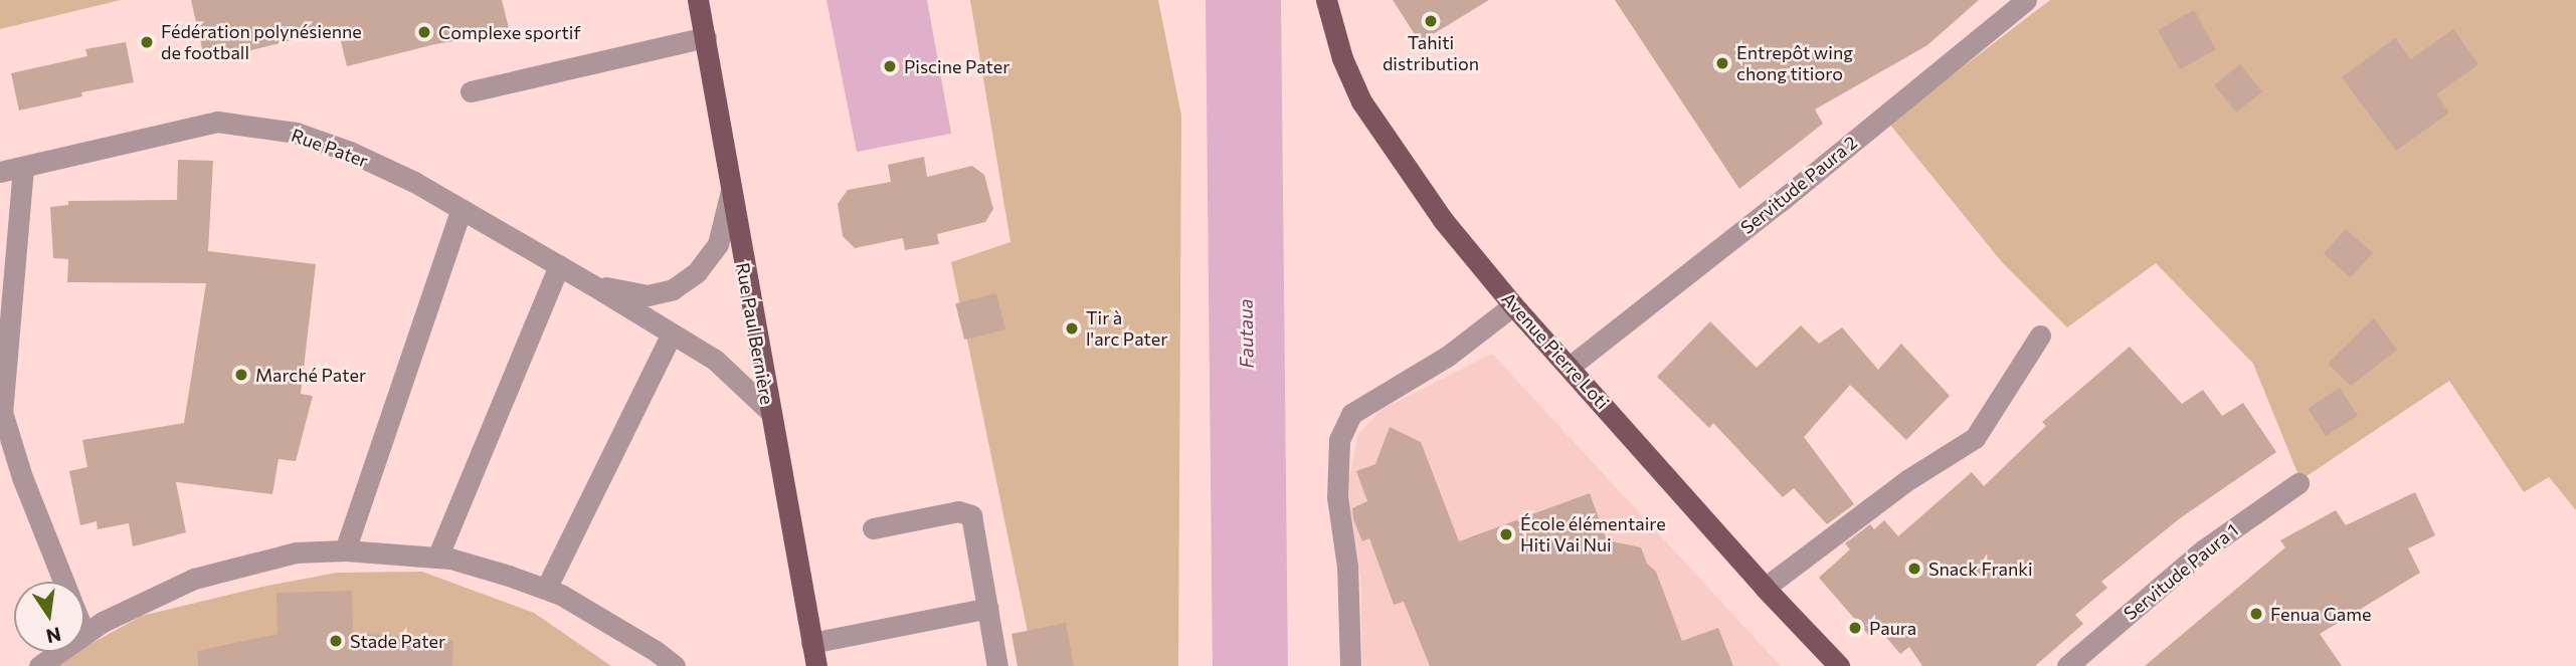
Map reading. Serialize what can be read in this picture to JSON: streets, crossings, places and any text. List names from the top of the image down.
{
  "streets": {
    "main road": ["Rue Paul Bernière", "Avenue Pierre Loti"],
    "street": ["Rue Pater", "Servitude Paura 2", "Servitude Paura 1"]
  },
  "crossings": [
    ["Rue Pater", "Rue Paul Bernière"],
    ["Servitude Paura 2", "Avenue Pierre Loti"]
  ],
  "water": ["Fautaua"],
  "places": [
    "Tahiti distribution",
    "Complexe sportif",
    "Fédération polynésienne de football",
    "Entrepôt wing chong titioro",
    "Piscine Pater",
    "Tir à l'arc Pater",
    "Marché Pater",
    "École élémentaire Hiti Vai Nui",
    "Snack Franki",
    "Fenua Game",
    "Paura",
    "Stade Pater"
  ],
  "north": "bottom"
}
